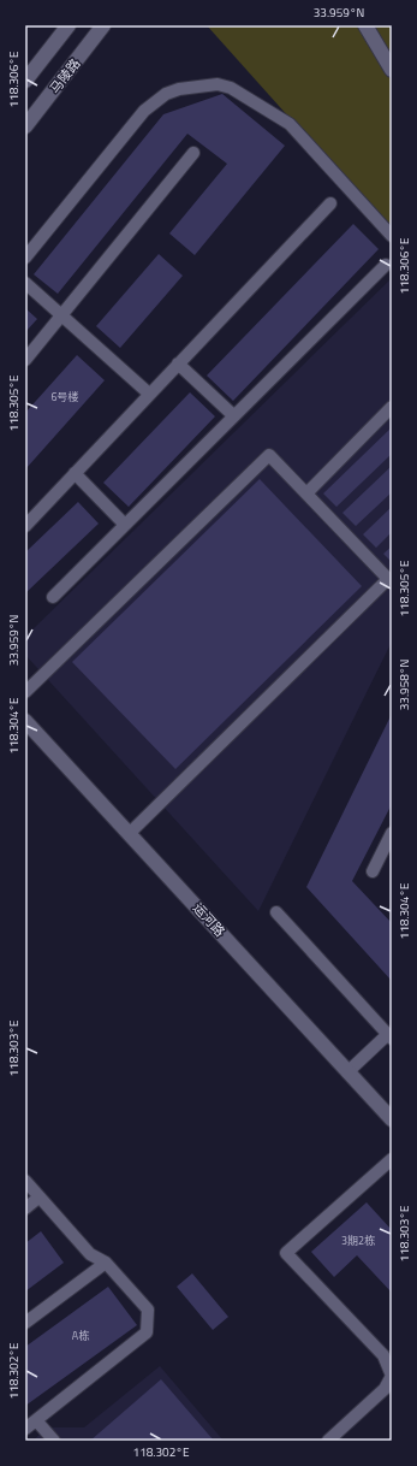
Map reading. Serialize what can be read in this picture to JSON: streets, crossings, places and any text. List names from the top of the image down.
{
  "streets": {
    "street": ["马陵路", "运河路"]
  },
  "house_numbers": ["6号楼", "3期2栋", "A栋"],
  "coordinates": [
    "33.959°N",
    "118.306°E",
    "118.305°E",
    "33.958°N",
    "118.304°E",
    "118.303°E",
    "118.302°E"
  ]
}
